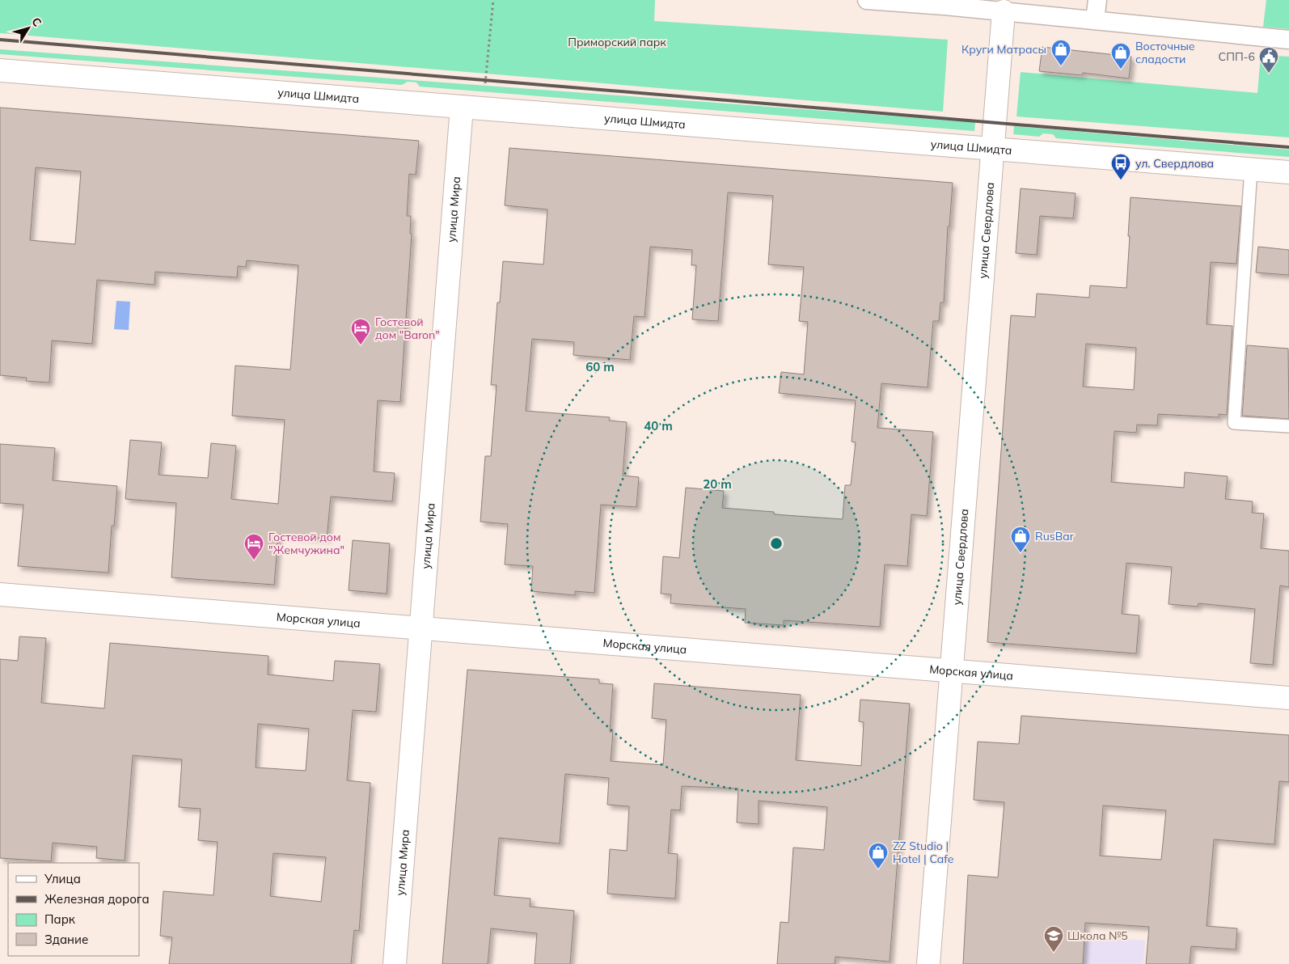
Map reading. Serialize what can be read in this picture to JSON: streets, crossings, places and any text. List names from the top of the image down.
{
  "streets": {
    "street": [
      "улица Шмидта",
      "улица Мира",
      "улица Свердлова",
      "Морская улица"
    ]
  },
  "crossings": [
    ["улица Шмидта", "улица Мира"],
    ["улица Шмидта", "улица Свердлова"],
    ["улица Мира", "Морская улица"],
    ["улица Свердлова", "Морская улица"]
  ],
  "parks": ["Приморский парк"],
  "places": {
    "shop": [
      "Круги Матрасы",
      "Восточные сладости",
      "RusBar",
      "ZZ Studio | Hotel | Cafe"
    ],
    "public building": ["СПП-6"],
    "bus stop": ["ул. Свердлова"],
    "hotel": ["Гостевой дом \"Baron\"", "Гостевой дом \"Жемчужина\""],
    "school or university": ["Школа №5"]
  },
  "legend": [
    "Улица",
    "Железная дорога",
    "Парк",
    "Здание"
  ],
  "north": "top right",
  "rings": ["60 m", "40 m", "20 m"]
}
